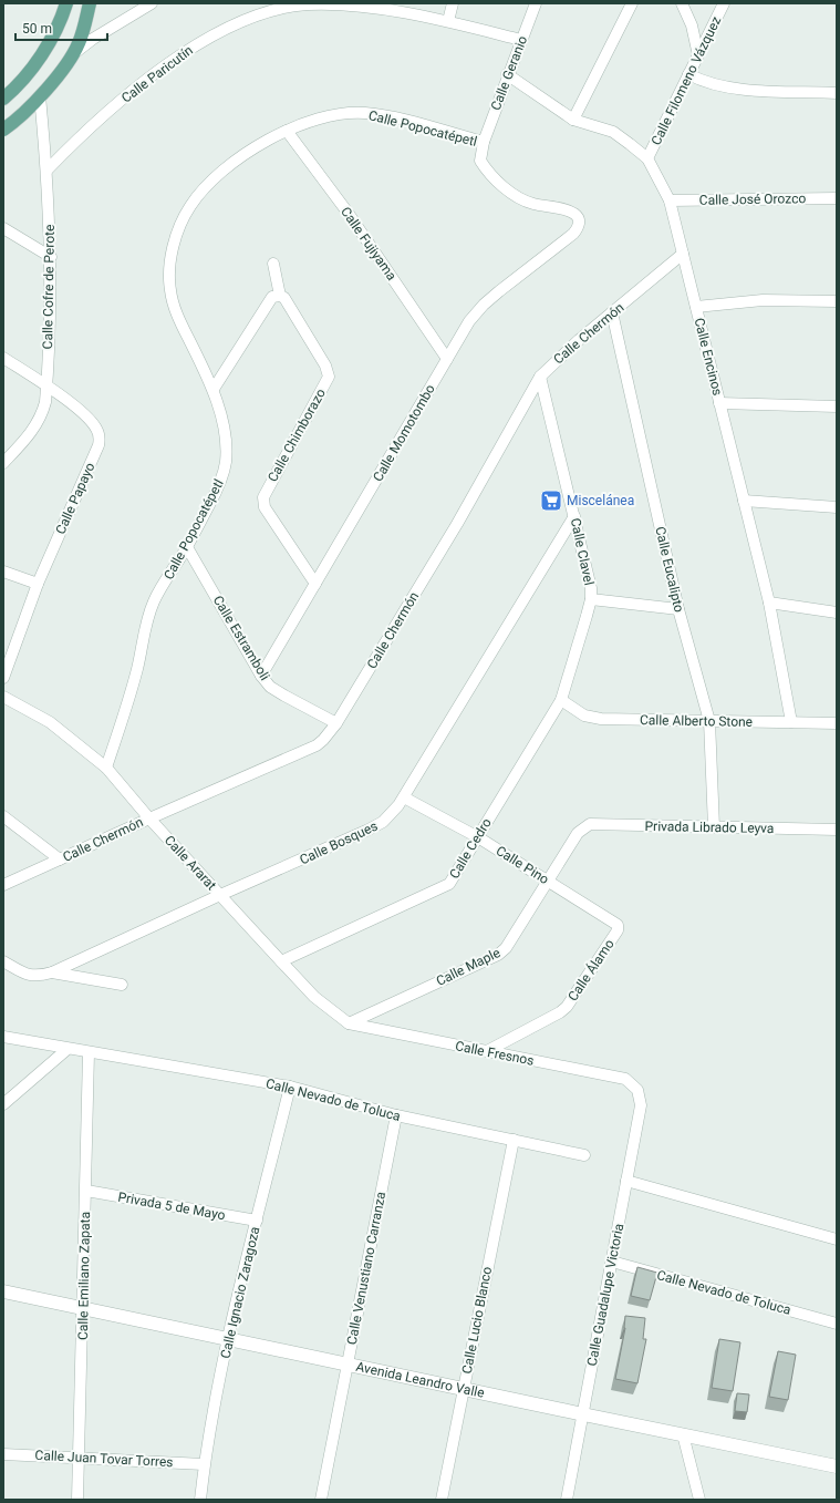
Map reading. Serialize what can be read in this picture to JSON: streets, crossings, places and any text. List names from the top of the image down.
{
  "streets": {
    "street": [
      "Calle Geranio",
      "Calle Paricutín",
      "Calle Filomeno Vázquez",
      "Calle Popocatépetl",
      "Calle José Orozco",
      "Calle Fujiyama",
      "Calle Cofre de Perote",
      "Calle Chermón",
      "Calle Encinos",
      "Calle Momotombo",
      "Calle Chimborazo",
      "Calle Papayo",
      "Calle Clavel",
      "Calle Eucalipto",
      "Calle Estramboli",
      "Calle Alberto Stone",
      "Privada Librado Leyva",
      "Calle Bosques",
      "Calle Cedro",
      "Calle Ararat",
      "Calle Pino",
      "Calle Maple",
      "Calle Álamo",
      "Calle Fresnos",
      "Calle Nevado de Toluca",
      "Privada 5 de Mayo",
      "Calle Venustiano Carranza",
      "Calle Emiliano Zapata",
      "Calle Ignacio Zaragoza",
      "Calle Guadalupe Victoria",
      "Calle Lucio Blanco",
      "Avenida Leandro Valle",
      "Calle Juan Tovar Torres"
    ]
  },
  "crossings": [
    ["Calle Geranio", "Calle Paricutín"],
    ["Calle Geranio", "Calle Popocatépetl"],
    ["Calle Geranio", "Calle Encinos"],
    ["Calle Paricutín", "Calle Cofre de Perote"],
    ["Calle Filomeno Vázquez", "Calle Encinos"],
    ["Calle Popocatépetl", "Calle Fujiyama"],
    ["Calle Popocatépetl", "Calle Momotombo"],
    ["Calle Popocatépetl", "Calle Estramboli"],
    ["Calle Popocatépetl", "Calle Ararat"],
    ["Calle José Orozco", "Calle Encinos"],
    ["Calle Fujiyama", "Calle Momotombo"],
    ["Calle Cofre de Perote", "Calle Papayo"],
    ["Calle Chermón", "Calle Encinos"],
    ["Calle Chermón", "Calle Clavel"],
    ["Calle Chermón", "Calle Eucalipto"],
    ["Calle Chermón", "Calle Estramboli"],
    ["Calle Chermón", "Calle Ararat"],
    ["Calle Encinos", "Calle Alberto Stone"],
    ["Calle Momotombo", "Calle Chimborazo"],
    ["Calle Momotombo", "Calle Estramboli"],
    ["Calle Clavel", "Calle Alberto Stone"],
    ["Calle Clavel", "Calle Bosques"],
    ["Calle Clavel", "Calle Cedro"],
    ["Calle Eucalipto", "Calle Alberto Stone"],
    ["Calle Eucalipto", "Privada Librado Leyva"],
    ["Calle Alberto Stone", "Calle Cedro"],
    ["Privada Librado Leyva", "Calle Maple"],
    ["Calle Bosques", "Calle Ararat"],
    ["Calle Bosques", "Calle Pino"],
    ["Calle Cedro", "Calle Ararat"],
    ["Calle Cedro", "Calle Pino"],
    ["Calle Ararat", "Calle Maple"],
    ["Calle Ararat", "Calle Fresnos"],
    ["Calle Pino", "Calle Maple"],
    ["Calle Pino", "Calle Álamo"],
    ["Calle Maple", "Calle Fresnos"],
    ["Calle Álamo", "Calle Fresnos"],
    ["Calle Fresnos", "Calle Guadalupe Victoria"],
    ["Calle Nevado de Toluca", "Calle Venustiano Carranza"],
    ["Calle Nevado de Toluca", "Calle Emiliano Zapata"],
    ["Calle Nevado de Toluca", "Calle Ignacio Zaragoza"],
    ["Calle Nevado de Toluca", "Calle Guadalupe Victoria"],
    ["Calle Nevado de Toluca", "Calle Lucio Blanco"],
    ["Privada 5 de Mayo", "Calle Emiliano Zapata"],
    ["Privada 5 de Mayo", "Calle Ignacio Zaragoza"],
    ["Calle Venustiano Carranza", "Avenida Leandro Valle"],
    ["Calle Emiliano Zapata", "Avenida Leandro Valle"],
    ["Calle Emiliano Zapata", "Calle Juan Tovar Torres"],
    ["Calle Ignacio Zaragoza", "Avenida Leandro Valle"],
    ["Calle Ignacio Zaragoza", "Calle Juan Tovar Torres"],
    ["Calle Guadalupe Victoria", "Avenida Leandro Valle"],
    ["Calle Lucio Blanco", "Avenida Leandro Valle"]
  ],
  "places": {
    "supermarket": ["Miscelánea"]
  },
  "scale_bar": "50 m"
}
